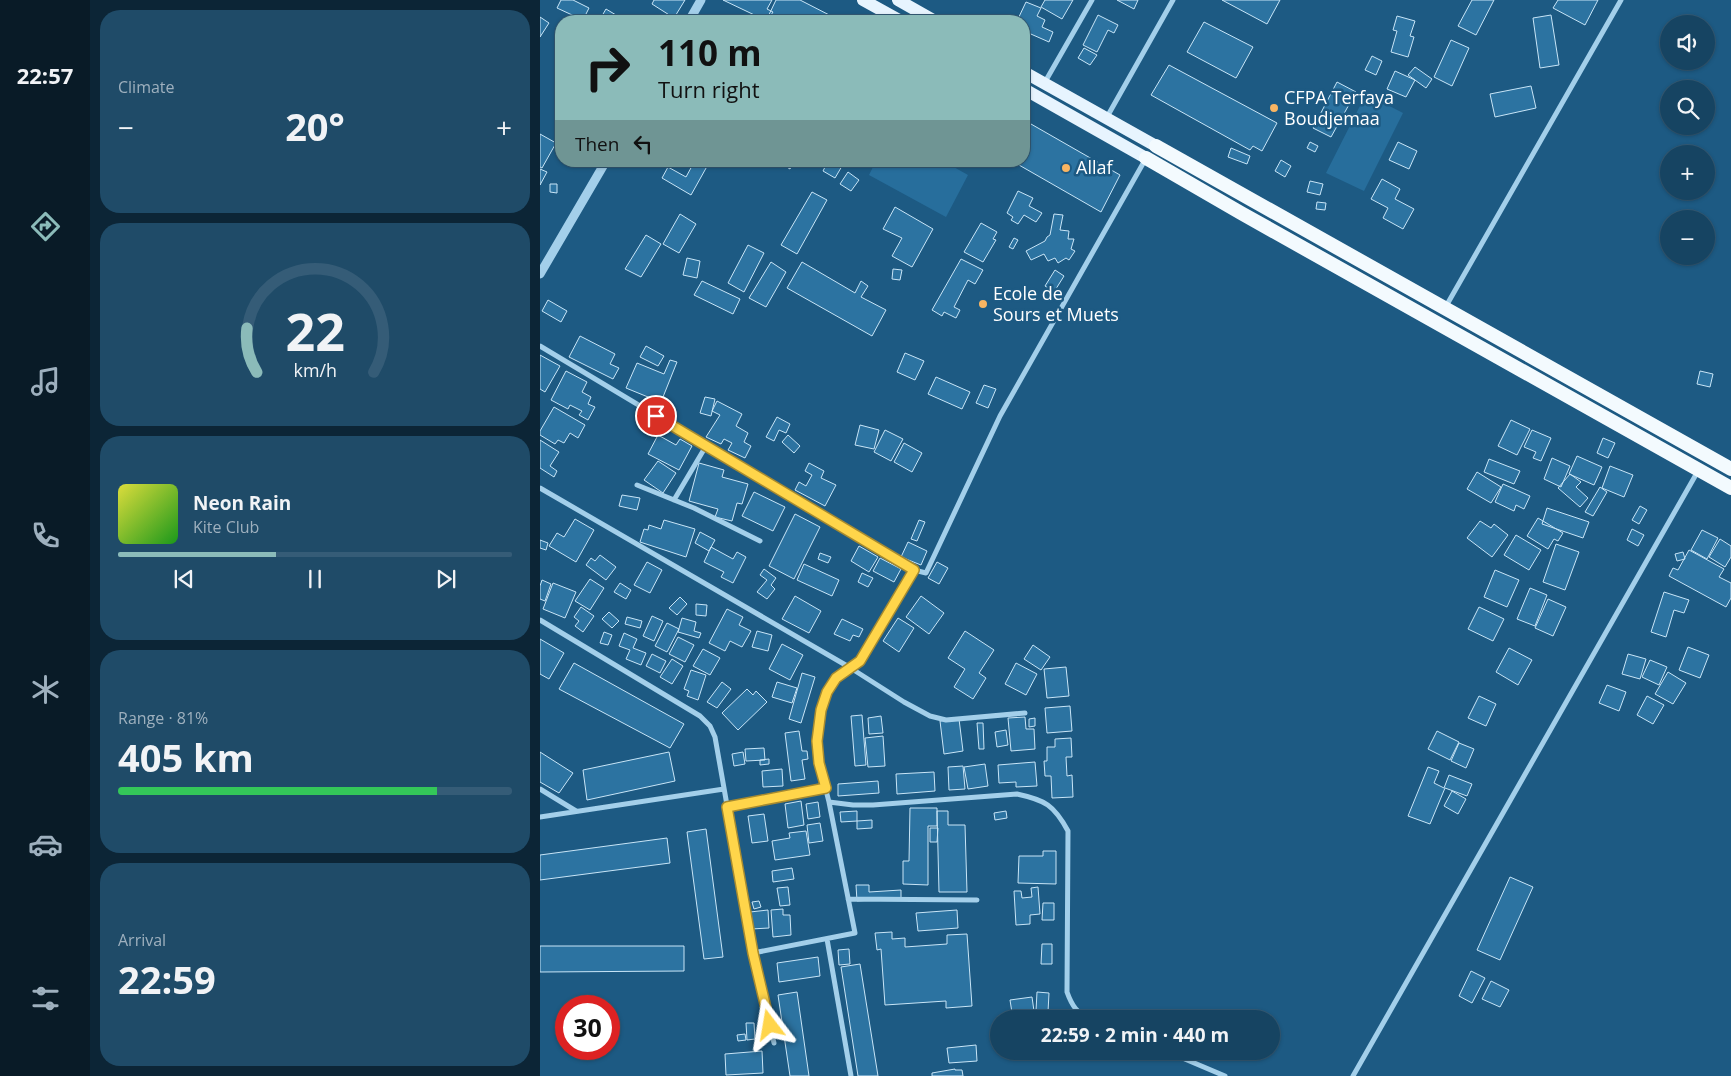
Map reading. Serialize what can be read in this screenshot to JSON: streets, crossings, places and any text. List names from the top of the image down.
{
  "places": ["CFPA Terfaya Boudjemaa", "Allaf", "Ecole de Sours et Muets"],
  "page": {
    "tabs": "22:57",
    "tile": [
      "Climate",
      ["Range · 81%", "405 km"],
      ["Arrival", "22:59"]
    ],
    "map_buttons": ["+", "−"],
    "turn": ["110 m", "Turn right"],
    "heat": ["−", "20°", "+"],
    "then": "Then",
    "song": ["Neon Rain", "Kite Club"],
    "limit": "30",
    "trip": "22:59 · 2 min · 440 m",
    "gauge": ["22", "km/h"]
  }
}
